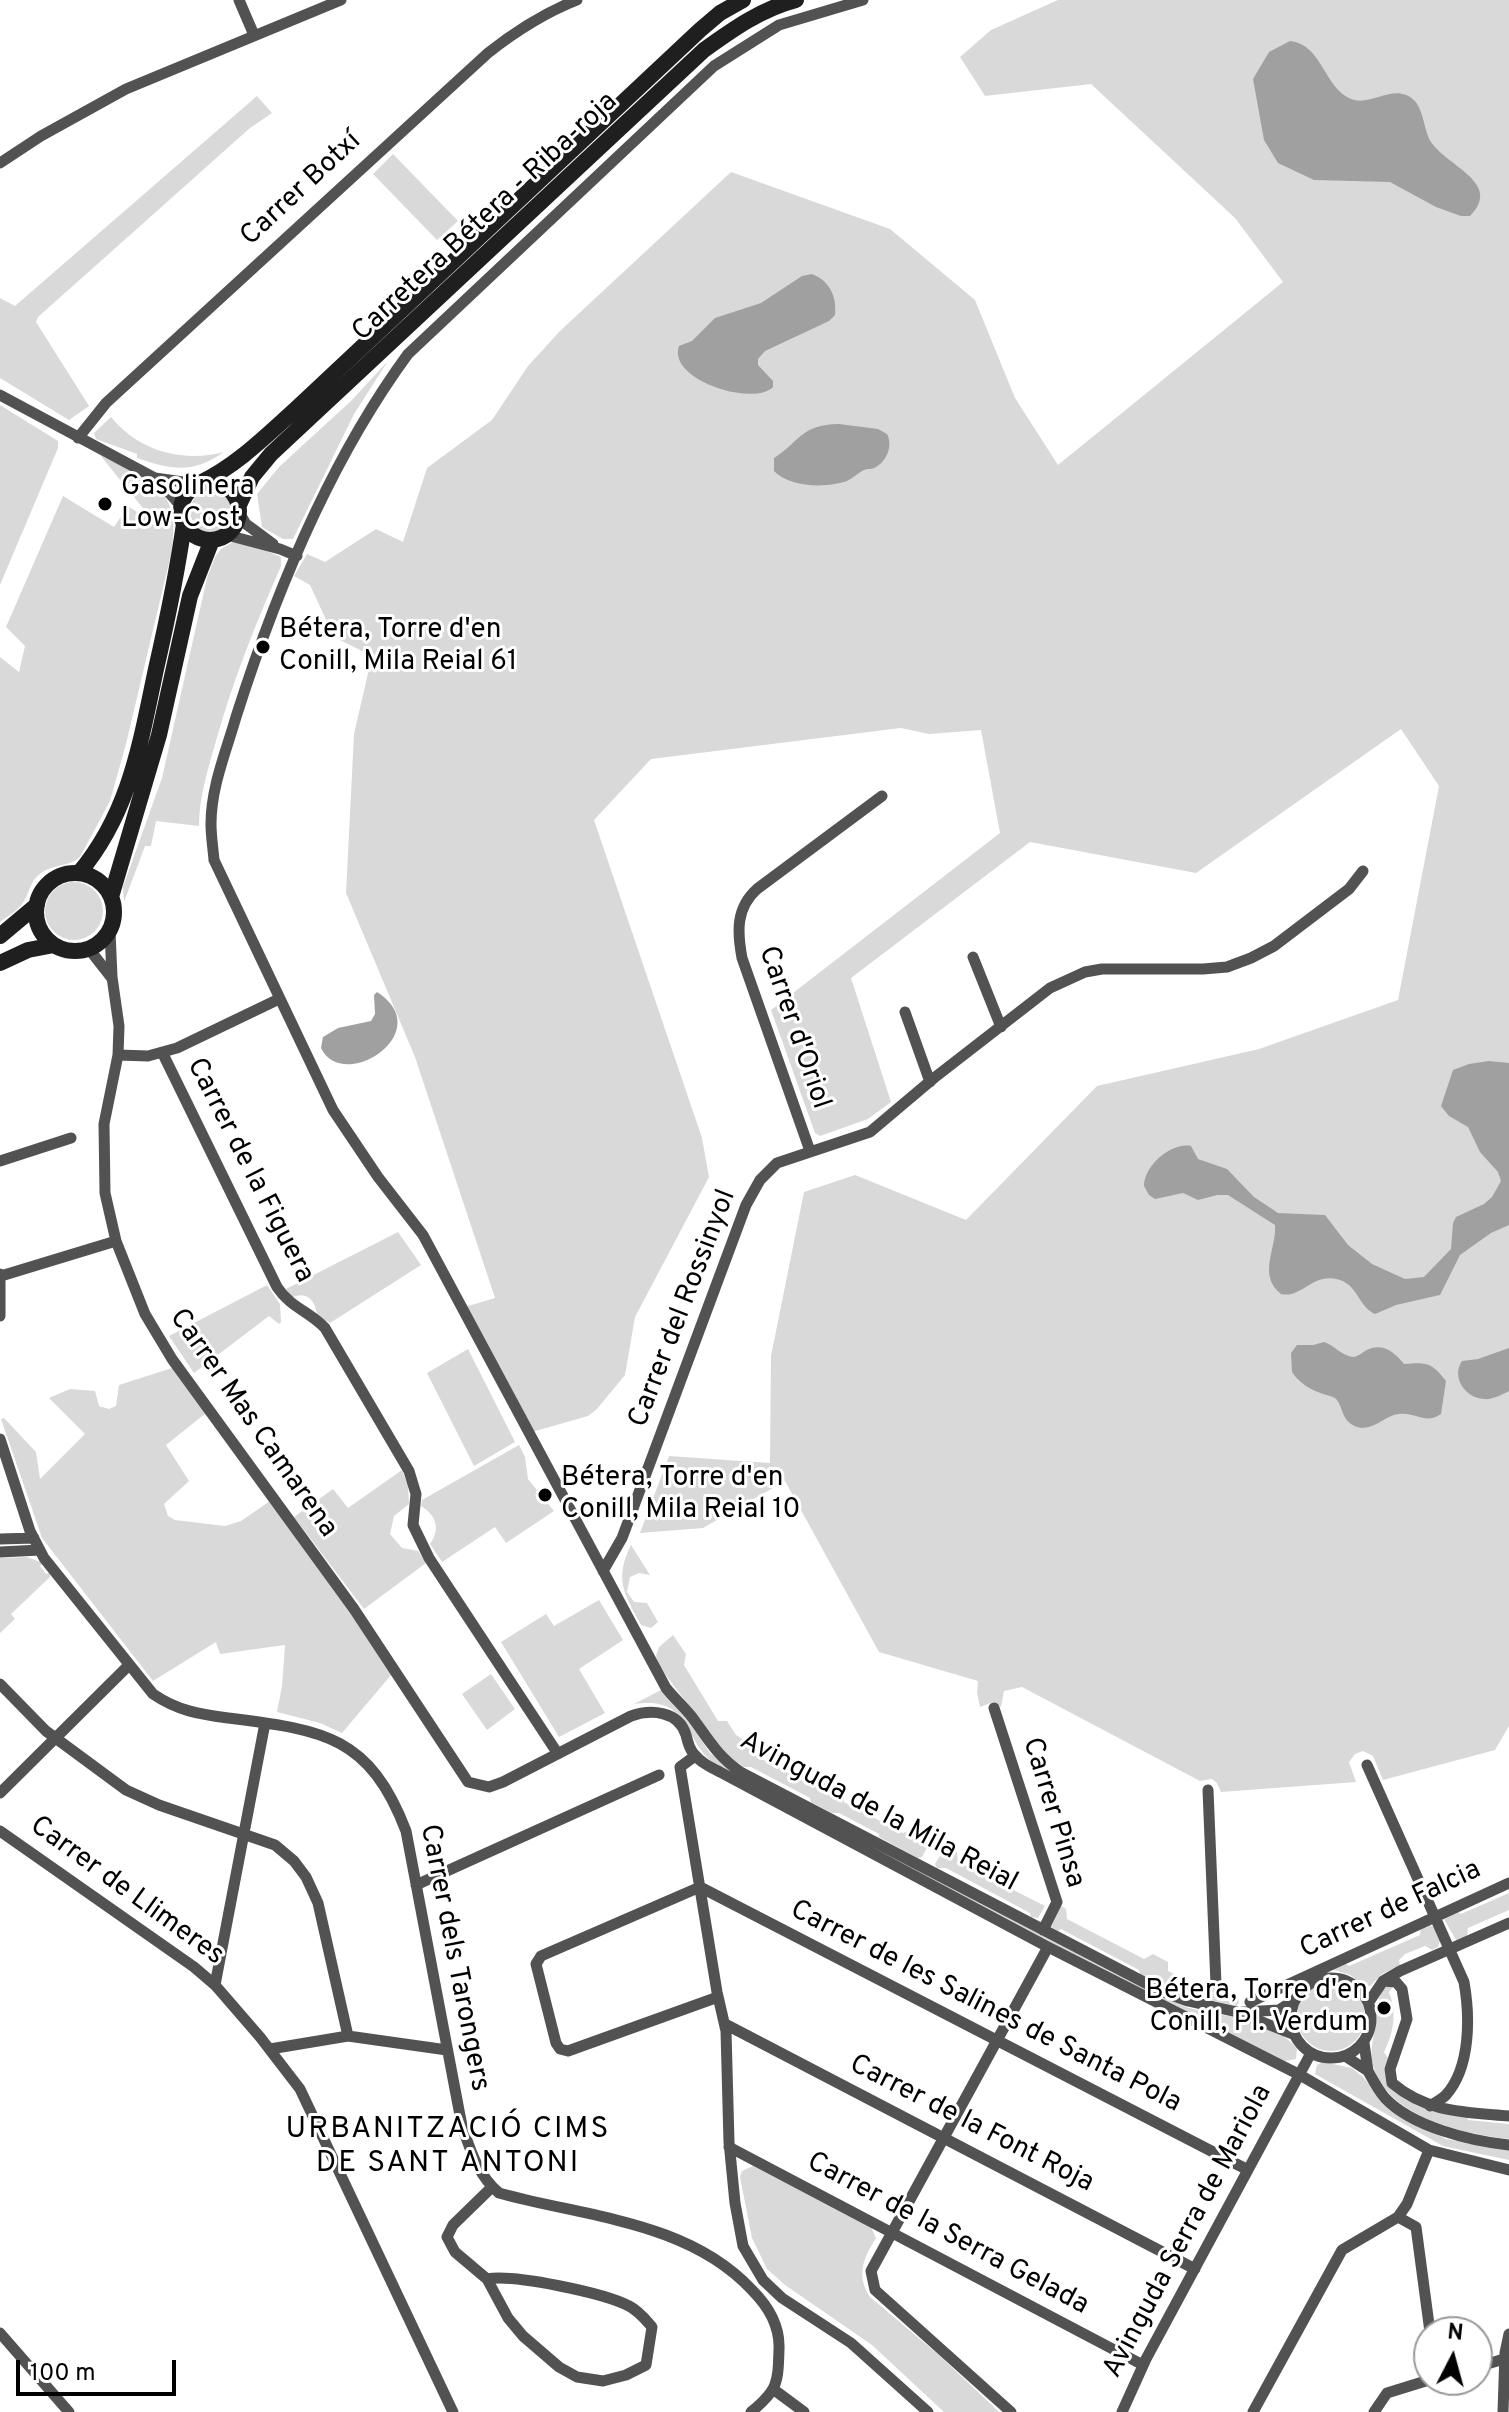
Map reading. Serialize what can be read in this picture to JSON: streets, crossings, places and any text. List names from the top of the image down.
{
  "streets": {
    "main road": ["Carretera Bétera - Riba-roja"],
    "street": [
      "Carrer Botxí",
      "Carrer d'Oriol",
      "Carrer de la Figuera",
      "Carrer del Rossinyol",
      "Carrer Mas Camarena",
      "Avinguda de la Mila Reial",
      "Carrer Pinsa",
      "Carrer de Llimeres",
      "Carrer de Falcia",
      "Carrer dels Tarongers",
      "Carrer de les Salines de Santa Pola",
      "Carrer de la Font Roja",
      "Avinguda Serra de Mariola",
      "Carrer de la Serra Gelada"
    ]
  },
  "crossings": [
    ["Carrer d'Oriol", "Carrer del Rossinyol"],
    ["Carrer de la Figuera", "Carrer Mas Camarena"],
    ["Carrer del Rossinyol", "Avinguda de la Mila Reial"],
    ["Avinguda de la Mila Reial", "Carrer Pinsa"],
    ["Avinguda de la Mila Reial", "Avinguda Serra de Mariola"],
    ["Carrer de les Salines de Santa Pola", "Avinguda Serra de Mariola"],
    ["Carrer de la Font Roja", "Avinguda Serra de Mariola"],
    ["Avinguda Serra de Mariola", "Carrer de la Serra Gelada"]
  ],
  "districts": ["URBANITZACIÓ CIMS DE SANT ANTONI"],
  "places": [
    "Gasolinera Low-Cost",
    "Bétera, Torre d'en Conill, Mila Reial 61",
    "Bétera, Torre d'en Conill, Mila Reial 10",
    "Bétera, Torre d'en Conill, Pl. Verdum"
  ],
  "scale_bar": "100 m",
  "north": "top"
}
